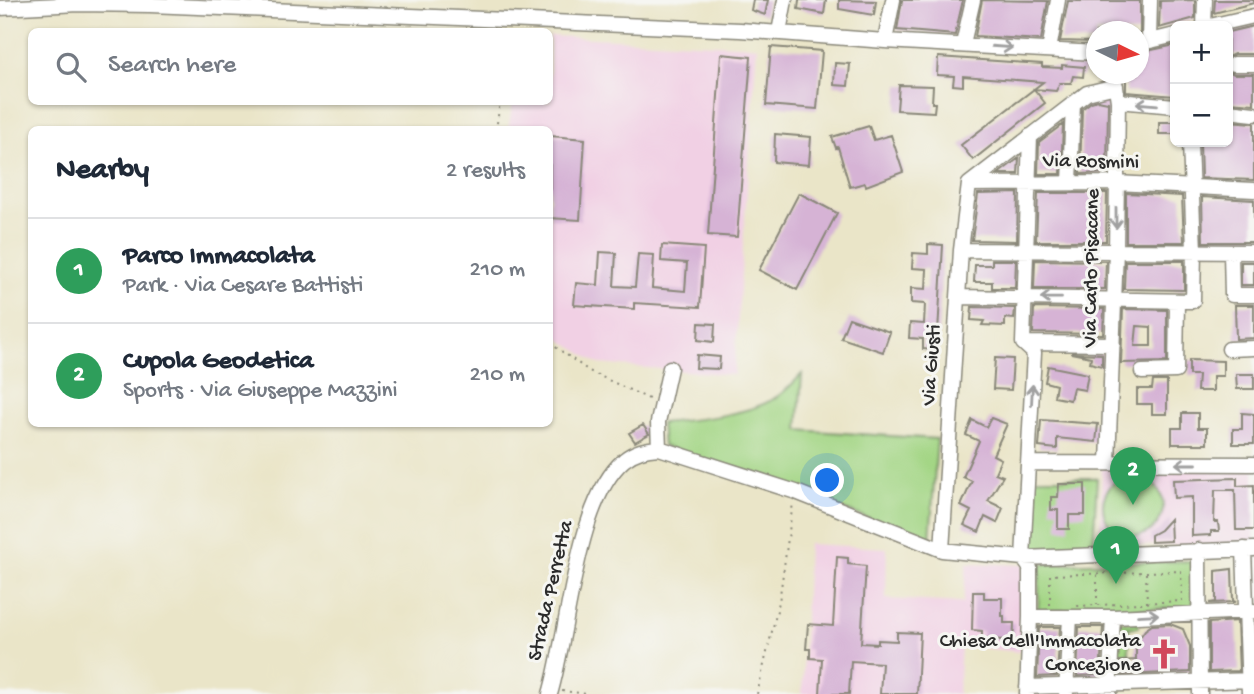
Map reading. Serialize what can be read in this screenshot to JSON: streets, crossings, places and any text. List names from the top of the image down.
{
  "streets": {
    "street": [
      "Via Rosmini",
      "Via Carlo Pisacane",
      "Via Giusti",
      "Strada Perretta"
    ]
  },
  "crossings": [
    ["Via Rosmini", "Via Carlo Pisacane"],
    ["Via Rosmini", "Via Giusti"]
  ],
  "places": {
    "church": ["Chiesa dell'Immacolata Concezione"]
  },
  "north": "right",
  "page": {
    "map_buttons": ["+", "−"],
    "search": "Search here",
    "heading": ["Nearby", "2 results"],
    "list": [
      {
        "mark": "1",
        "name": "Parco Immacolata",
        "note": "Park · Via Cesare Battisti",
        "value": "210 m"
      },
      {
        "mark": "2",
        "name": "Cupola Geodetica",
        "note": "Sports · Via Giuseppe Mazzini",
        "value": "210 m"
      }
    ],
    "pins": ["2", "1"]
  }
}
